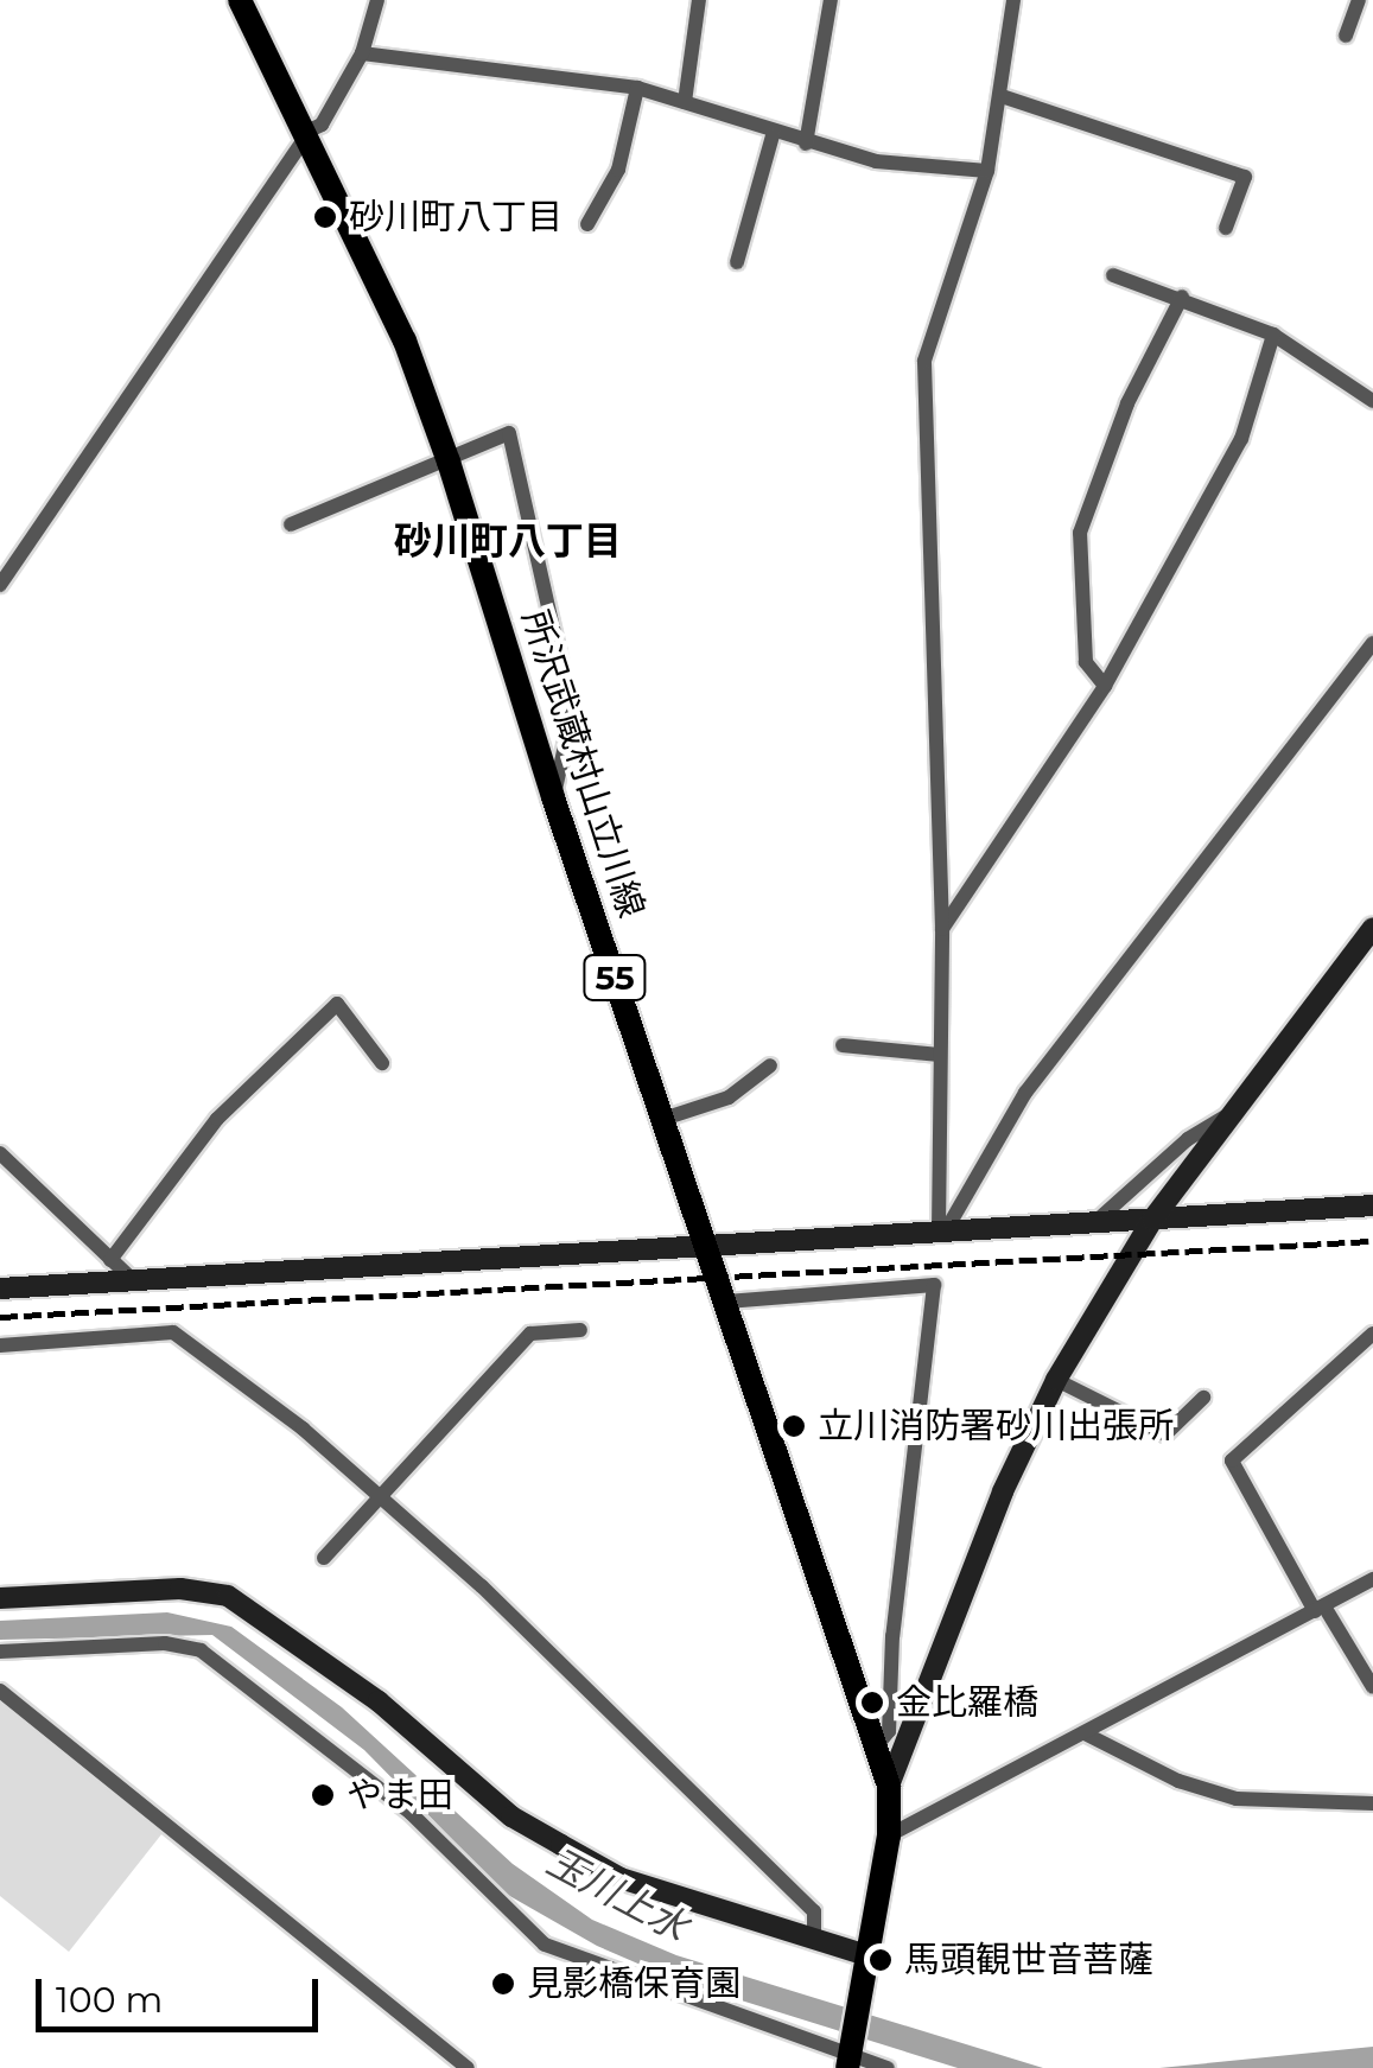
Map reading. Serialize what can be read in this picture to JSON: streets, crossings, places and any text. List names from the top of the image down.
{
  "streets": {
    "main road": ["所沢武蔵村山立川線", "55"]
  },
  "crossings": [
    ["所沢武蔵村山立川線", "55"]
  ],
  "districts": ["砂川町八丁目"],
  "water": ["玉川上水"],
  "places": [
    "砂川町八丁目",
    "立川消防署砂川出張所",
    "金比羅橋",
    "やま田",
    "馬頭観世音菩薩",
    "見影橋保育園"
  ],
  "scale_bar": "100 m"
}
